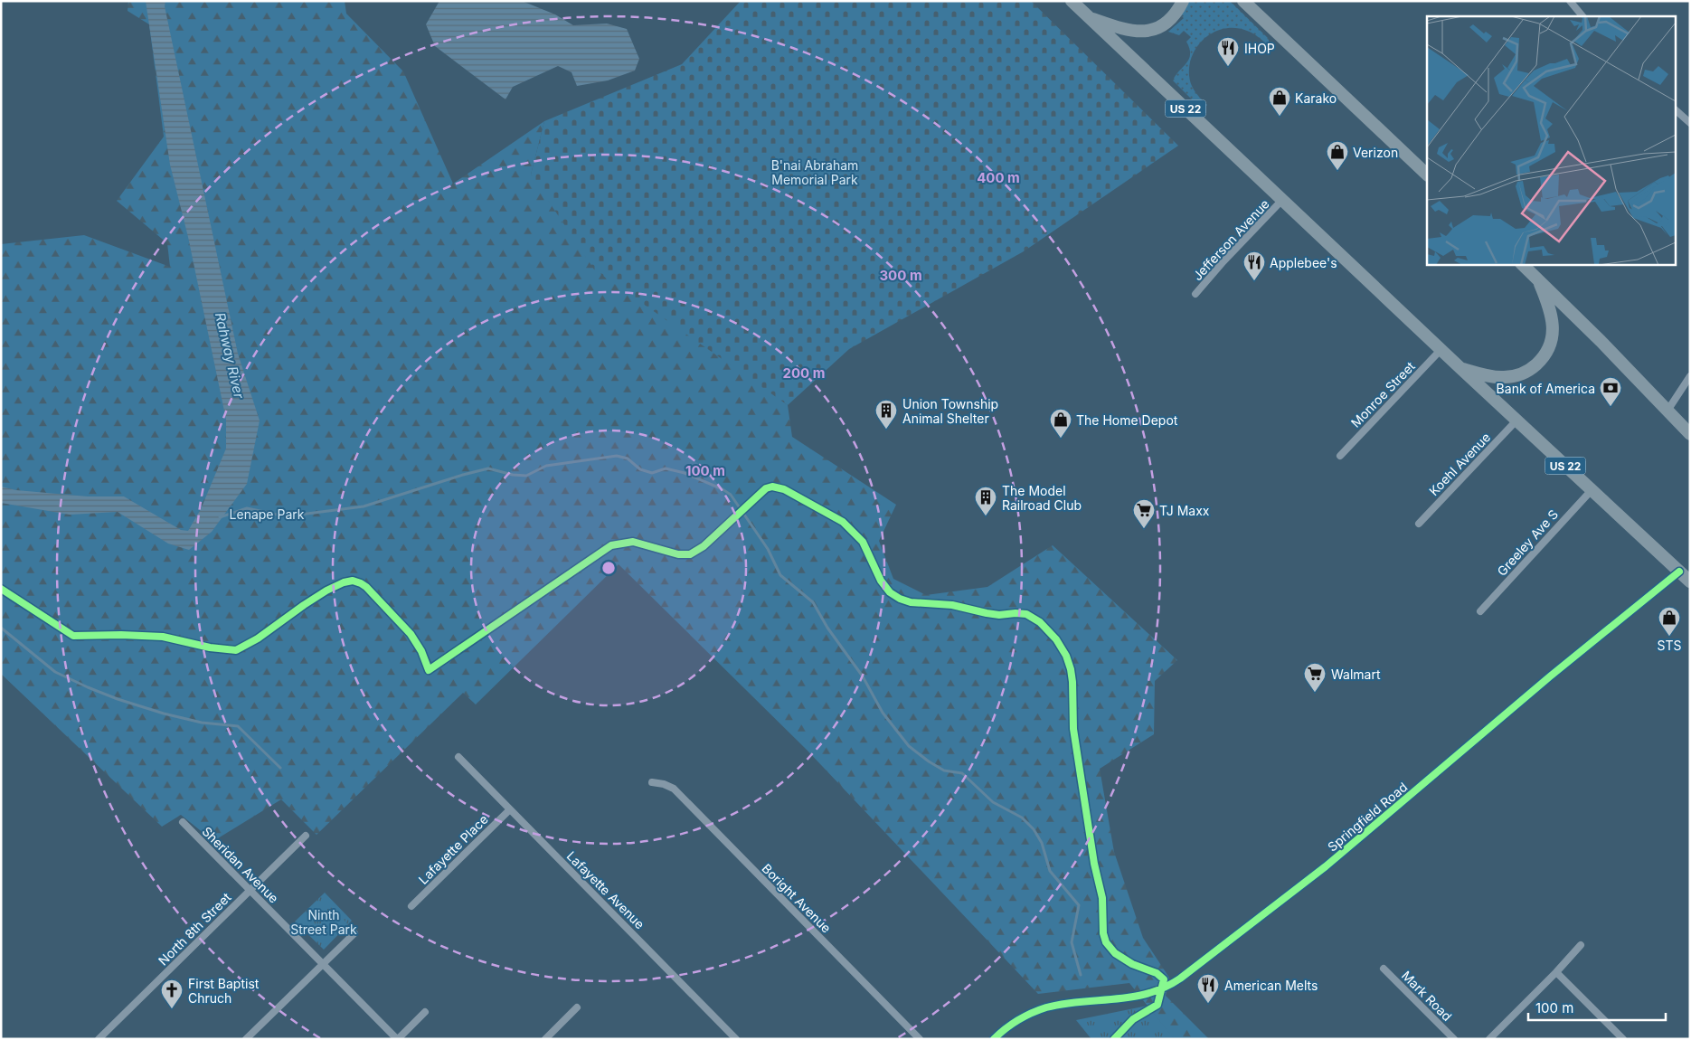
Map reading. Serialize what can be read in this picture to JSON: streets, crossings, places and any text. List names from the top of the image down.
{
  "streets": {
    "highway": ["US 22"],
    "street": [
      "Jefferson Avenue",
      "Monroe Street",
      "Koehl Avenue",
      "Greeley Ave S",
      "Springfield Road",
      "Lafayette Place",
      "Sheridan Avenue",
      "Lafayette Avenue",
      "Boright Avenue",
      "North 8th Street",
      "Mark Road"
    ]
  },
  "crossings": [
    ["US 22", "Jefferson Avenue"],
    ["US 22", "Monroe Street"],
    ["US 22", "Koehl Avenue"],
    ["US 22", "Greeley Ave S"],
    ["US 22", "Springfield Road"],
    ["Lafayette Place", "Lafayette Avenue"],
    ["Sheridan Avenue", "North 8th Street"]
  ],
  "water": ["Rahway River"],
  "parks": ["B'nai Abraham Memorial Park", "Lenape Park", "Ninth Street Park"],
  "places": {
    "restaurant": ["IHOP", "Applebee's", "American Melts"],
    "shop": [
      "Karako",
      "Verizon",
      "The Home Depot",
      "STS"
    ],
    "bank": ["Bank of America"],
    "building": ["Union Township Animal Shelter", "The Model Railroad Club"],
    "supermarket": ["TJ Maxx", "Walmart"],
    "church": ["First Baptist Chruch"]
  },
  "scale_bar": "100 m",
  "rings": [
    "400 m",
    "300 m",
    "200 m",
    "100 m"
  ]
}
